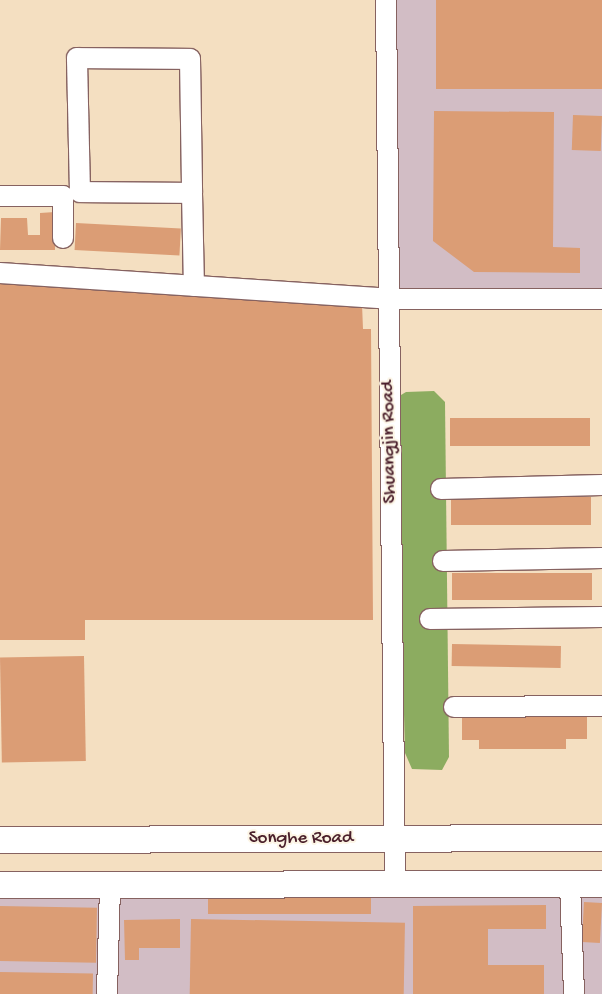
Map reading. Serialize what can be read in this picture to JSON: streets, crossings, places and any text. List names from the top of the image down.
{
  "streets": {
    "main road": ["Songhe Road"],
    "street": ["Shuangjin Road"]
  },
  "crossings": [
    ["Shuangjin Road", "Songhe Road"]
  ]
}
